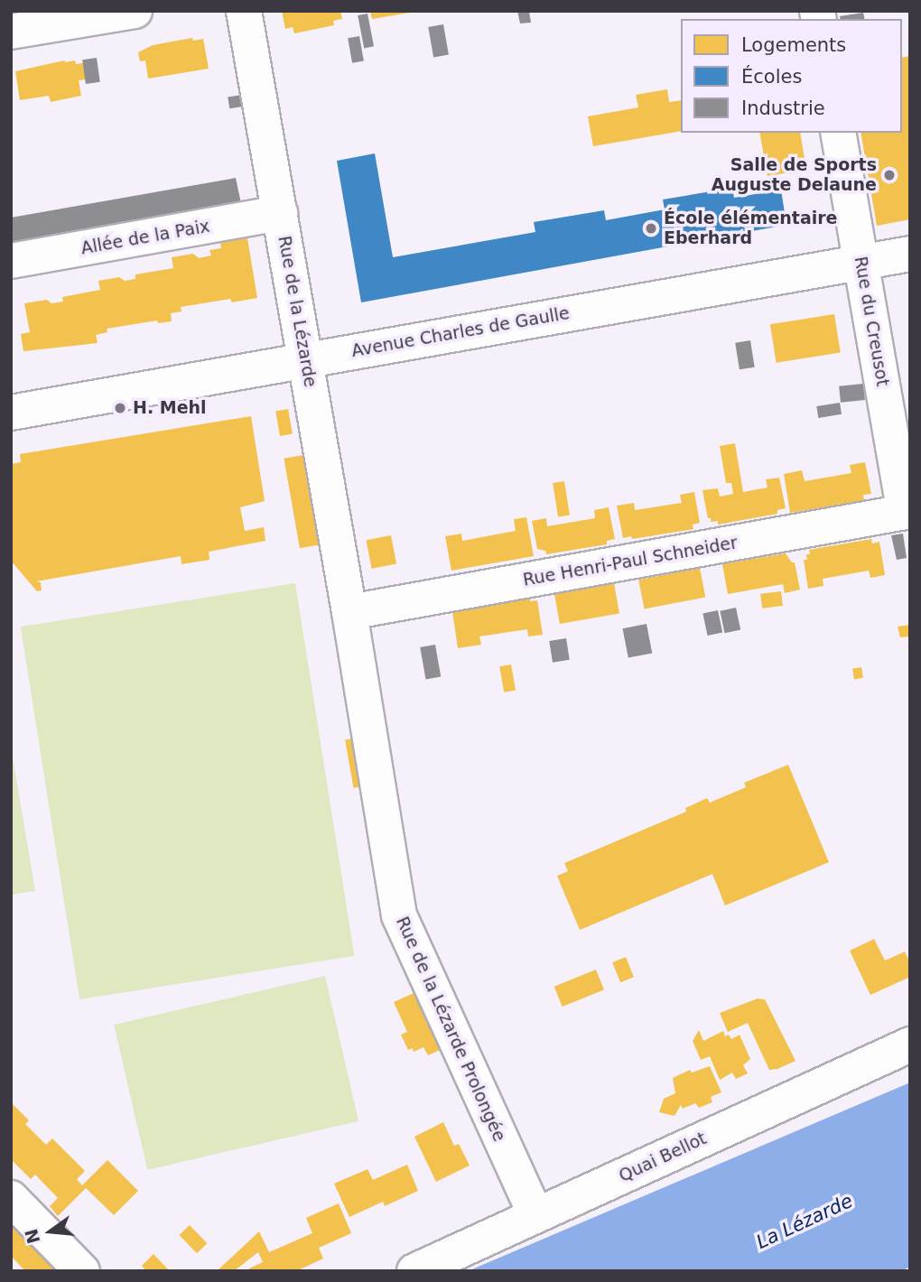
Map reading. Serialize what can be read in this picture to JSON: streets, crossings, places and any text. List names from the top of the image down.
{
  "streets": {
    "street": [
      "Allée de la Paix",
      "Rue de la Lézarde",
      "Rue du Creusot",
      "Avenue Charles de Gaulle",
      "Rue Henri-Paul Schneider",
      "Rue de la Lézarde Prolongée",
      "Quai Bellot"
    ]
  },
  "crossings": [
    ["Allée de la Paix", "Rue de la Lézarde"],
    ["Rue de la Lézarde", "Avenue Charles de Gaulle"],
    ["Rue de la Lézarde", "Rue Henri-Paul Schneider"],
    ["Rue de la Lézarde", "Rue de la Lézarde Prolongée"],
    ["Rue du Creusot", "Avenue Charles de Gaulle"],
    ["Rue du Creusot", "Rue Henri-Paul Schneider"],
    ["Rue Henri-Paul Schneider", "Rue de la Lézarde Prolongée"],
    ["Rue de la Lézarde Prolongée", "Quai Bellot"]
  ],
  "water": ["La Lézarde"],
  "places": ["Salle de Sports Auguste Delaune", "École élémentaire Eberhard", "H. Mehl"],
  "legend": ["Logements", "Écoles", "Industrie"],
  "north": "left"
}
